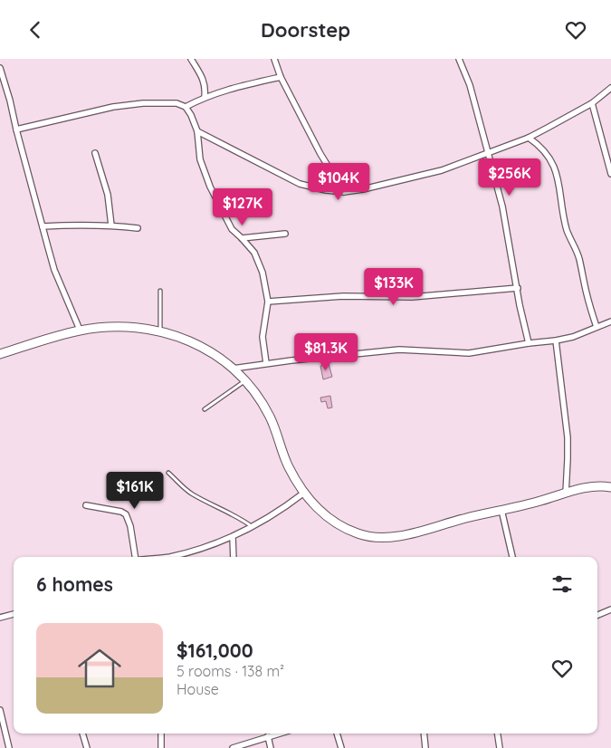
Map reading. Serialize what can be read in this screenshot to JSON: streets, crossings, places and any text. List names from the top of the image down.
{
  "page": {
    "header": "Doorstep",
    "price": [
      "$256K",
      "$104K",
      "$127K",
      "$133K",
      "$81.3K",
      "$161K"
    ],
    "heading": "6 homes",
    "list": [
      {
        "name": "$161,000",
        "note": "5 rooms · 138 m² · House"
      }
    ]
  }
}
